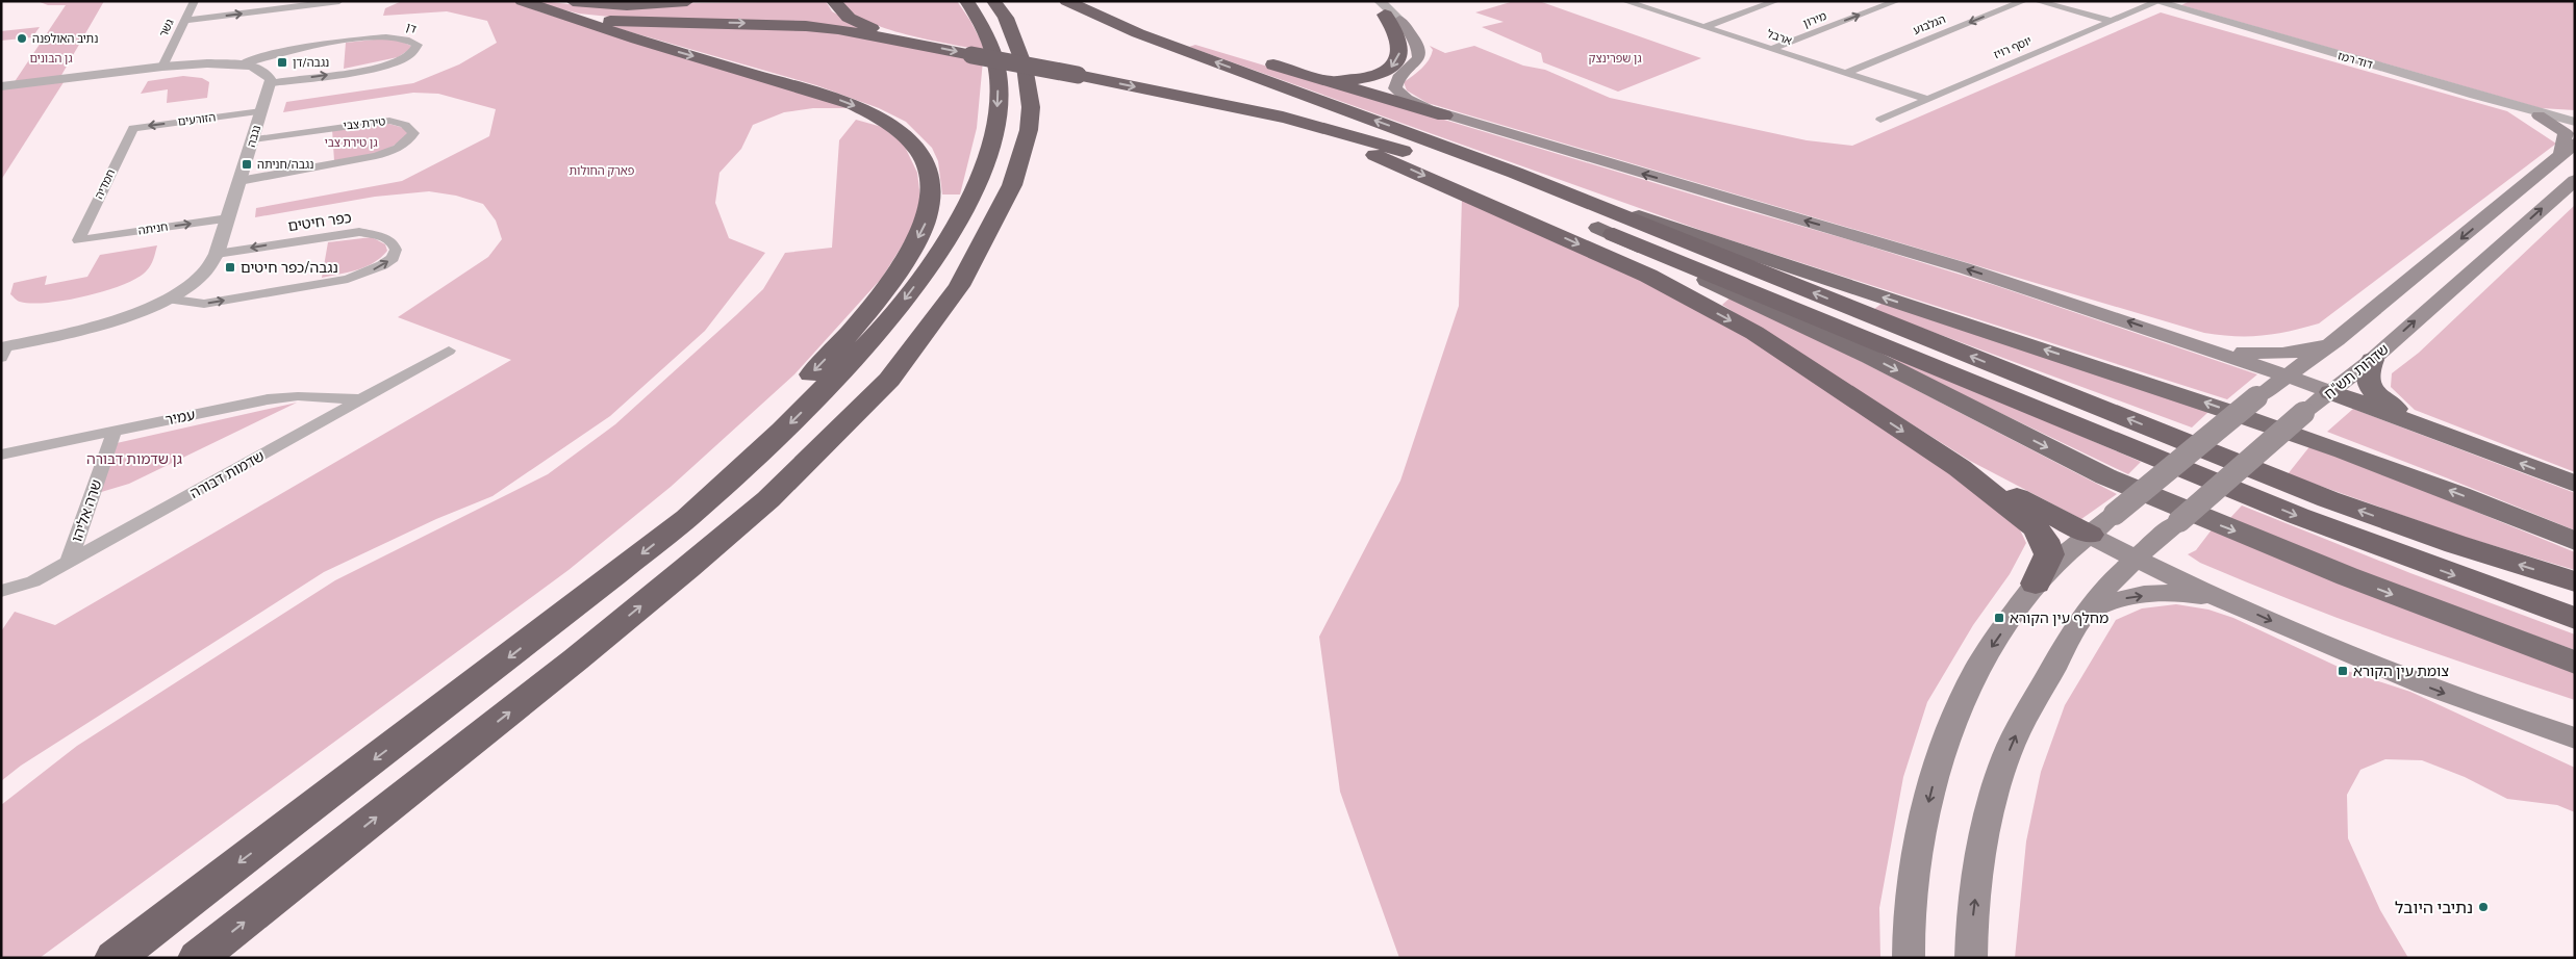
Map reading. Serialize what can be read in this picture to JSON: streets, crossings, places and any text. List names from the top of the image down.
{
  "streets": {
    "main road": ["שדרות תש\"ח"],
    "street": [
      "מירון",
      "הגלבוע",
      "גשר",
      "דן",
      "ארבל",
      "יוסף רויז",
      "דוד רמז",
      "הזורעים",
      "טירת צבי",
      "נגבה",
      "חמדיה",
      "כפר חיטים",
      "חניתה",
      "עמיר",
      "שדמות דבורה",
      "שרה אליהו"
    ]
  },
  "crossings": [
    ["מירון", "ארבל"],
    ["הגלבוע", "ארבל"],
    ["דן", "נגבה"],
    ["ארבל", "יוסף רויז"],
    ["יוסף רויז", "דוד רמז"],
    ["הזורעים", "נגבה"],
    ["הזורעים", "חמדיה"],
    ["טירת צבי", "נגבה"],
    ["נגבה", "כפר חיטים"],
    ["נגבה", "חניתה"],
    ["חמדיה", "חניתה"],
    ["עמיר", "שדמות דבורה"],
    ["עמיר", "שרה אליהו"],
    ["שדמות דבורה", "שרה אליהו"]
  ],
  "one_way": ["מירון", "הגלבוע", "חניתה"],
  "parks": [
    "גן הבונים",
    "גן שפרינצק",
    "גן טירת צבי",
    "פארק החולות",
    "גן שדמות דבורה"
  ],
  "places": {
    "other": ["נתיב האולפנה", "נתיבי היובל"],
    "transit": [
      "נגבה/דן",
      "נגבה/חניתה",
      "נגבה/כפר חיטים",
      "מחלף עין הקורא",
      "צומת עין הקורא"
    ]
  }
}
